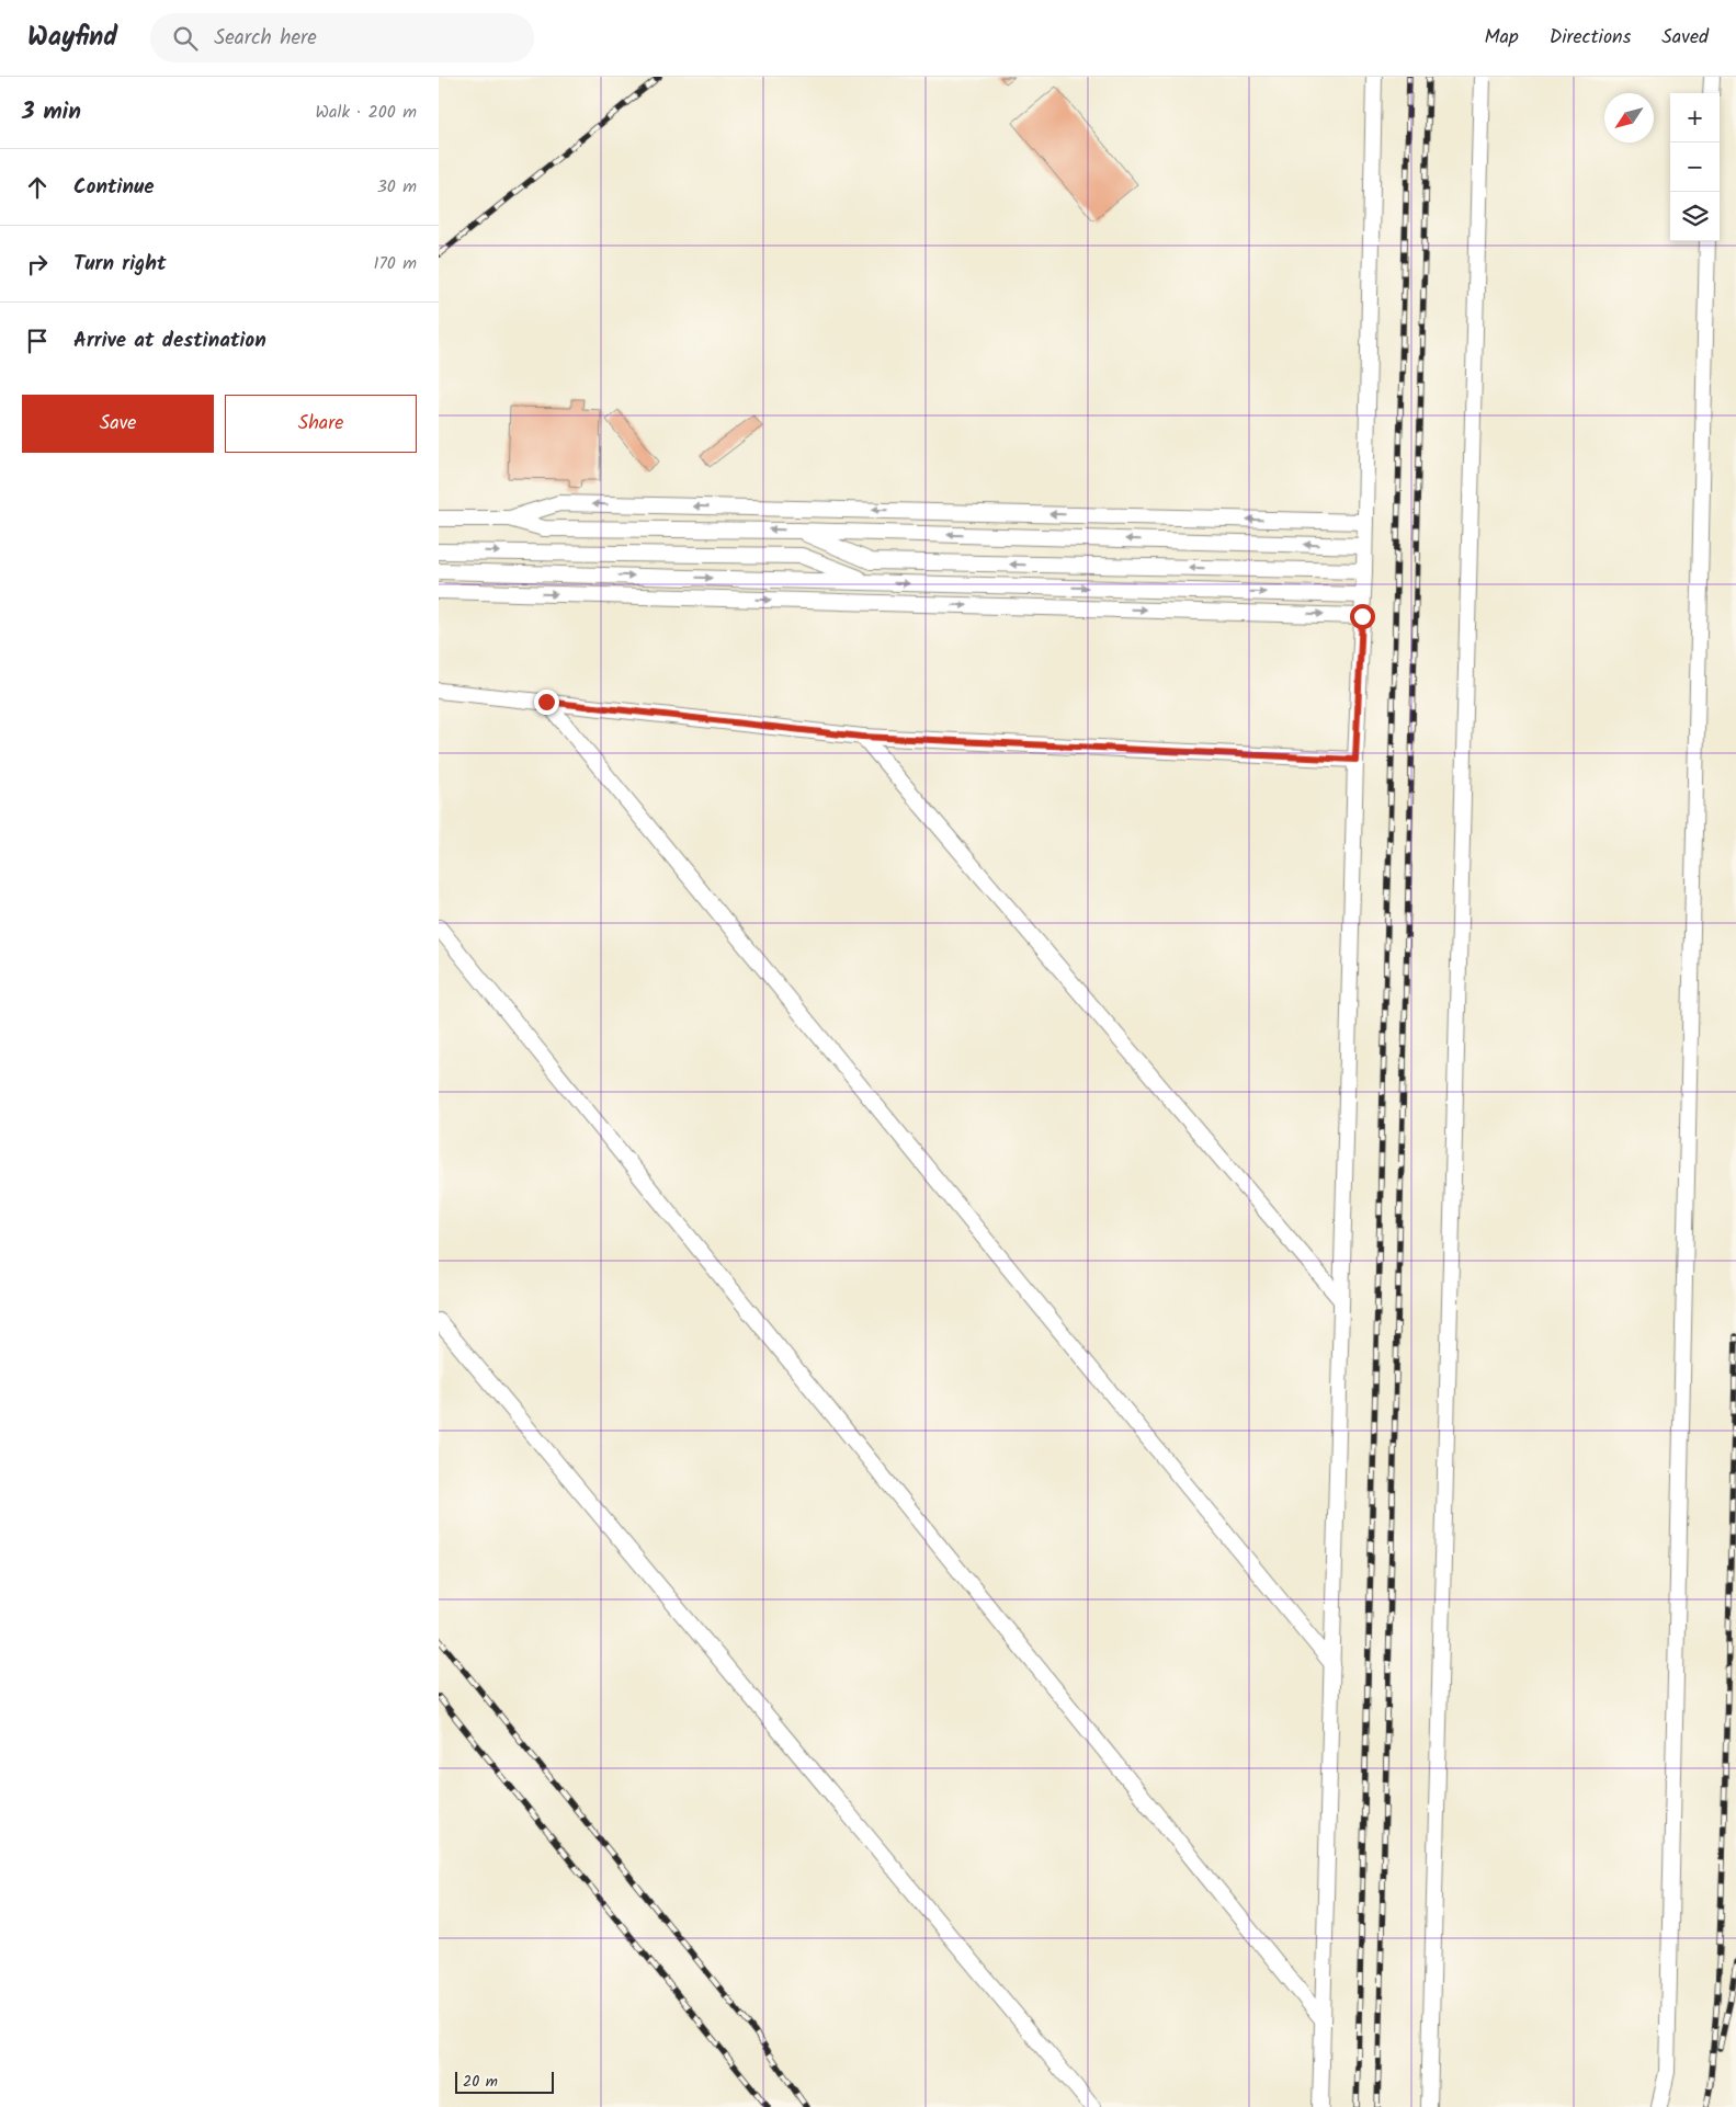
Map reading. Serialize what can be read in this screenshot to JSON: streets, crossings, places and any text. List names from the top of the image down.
{
  "scale_bar": "20 m",
  "north": "bottom left",
  "page": {
    "header": "Wayfind",
    "search": "Search here",
    "nav": ["Map", "Directions", "Saved"],
    "heading": ["3 min", "Walk · 200 m"],
    "map_buttons": ["+", "−"],
    "list": [
      ["Continue", "30 m"],
      ["Turn right", "170 m"],
      "Arrive at destination"
    ],
    "buttons": ["Save", "Share"],
    "scale": "20 m"
  }
}
